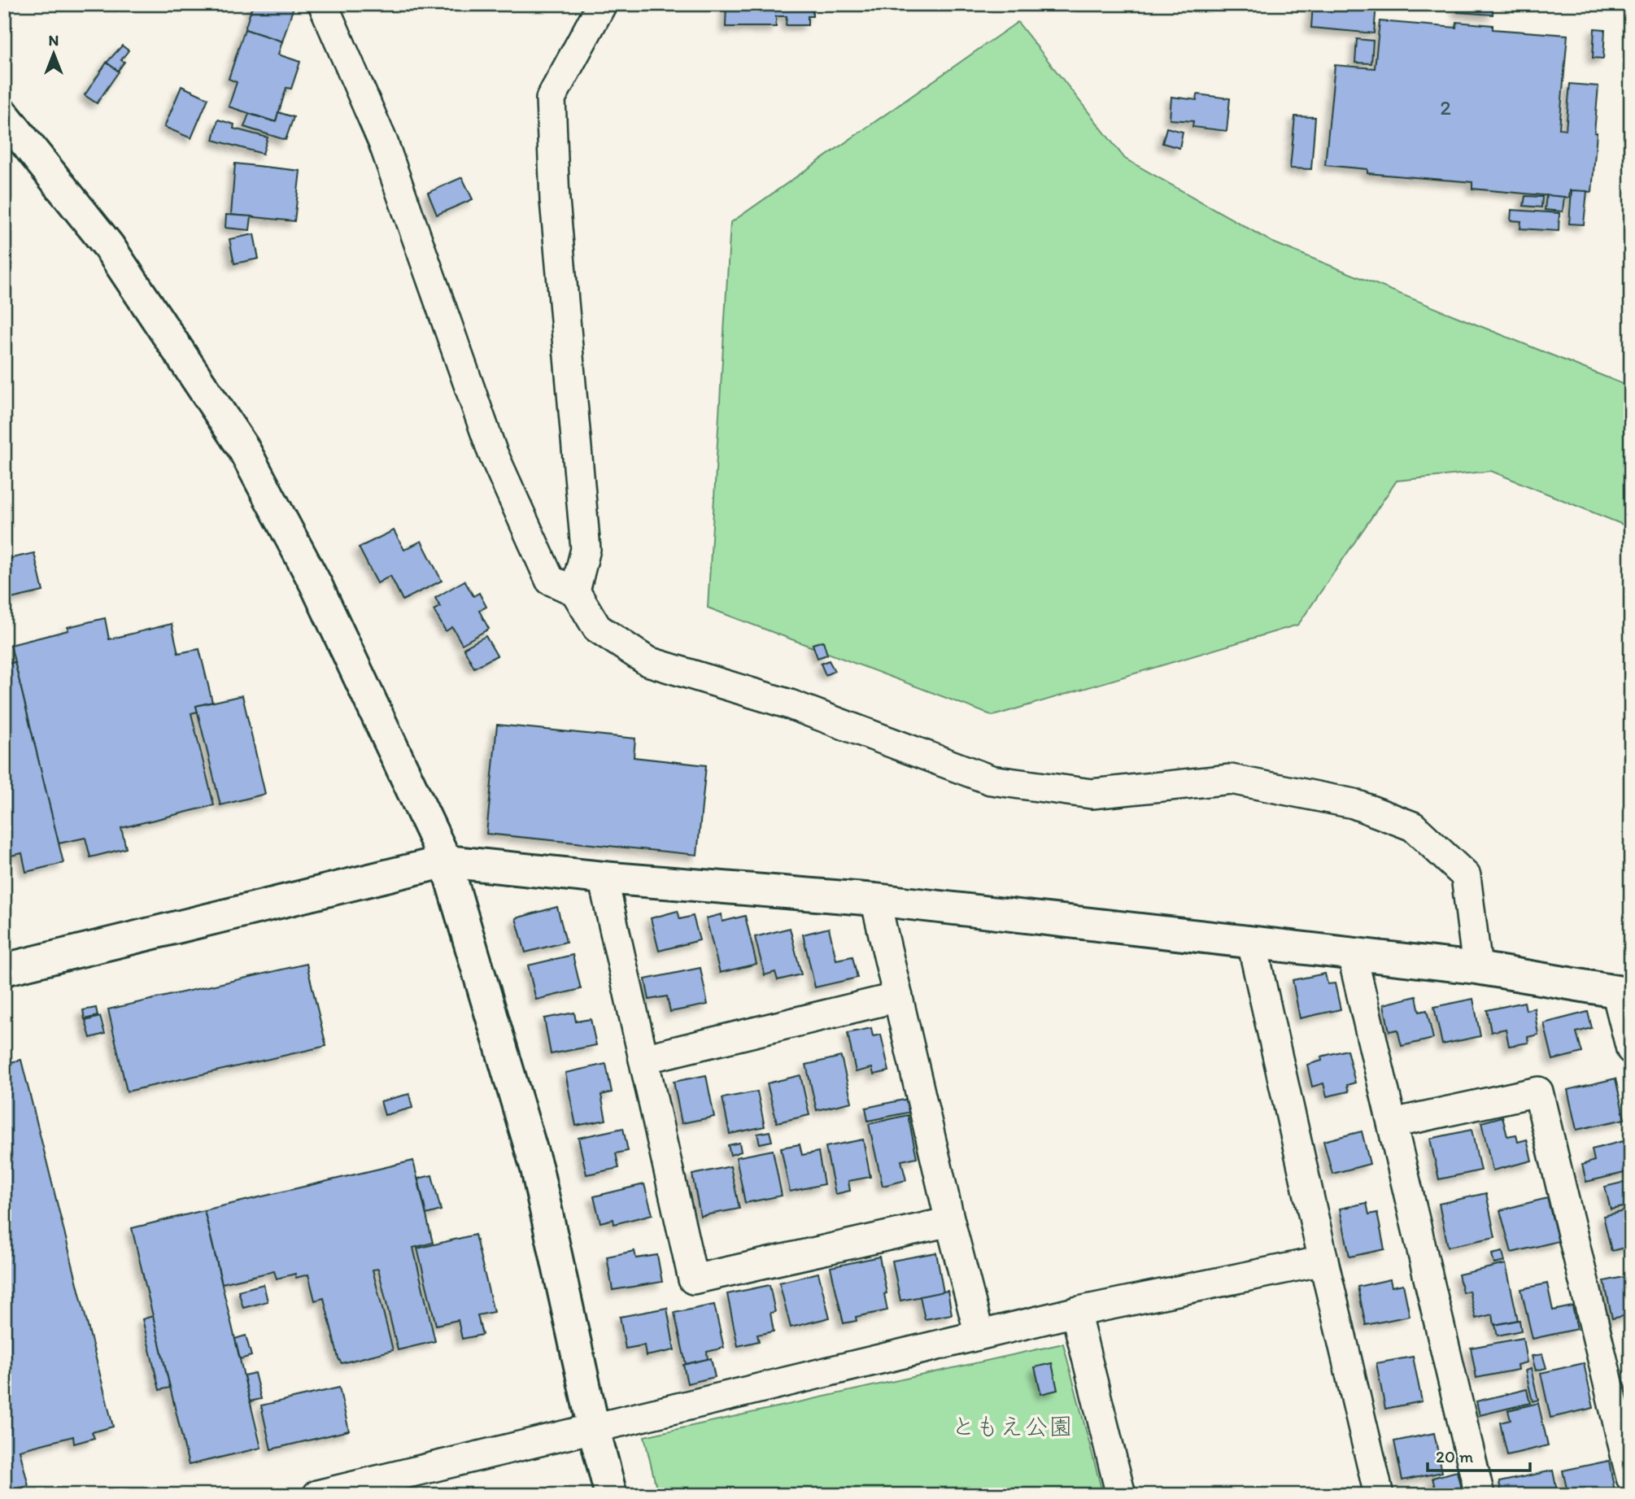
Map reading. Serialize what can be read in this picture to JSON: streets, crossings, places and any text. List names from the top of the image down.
{
  "parks": ["ともえ公園"],
  "house_numbers": ["2"],
  "scale_bar": "20 m",
  "north": "top"
}
